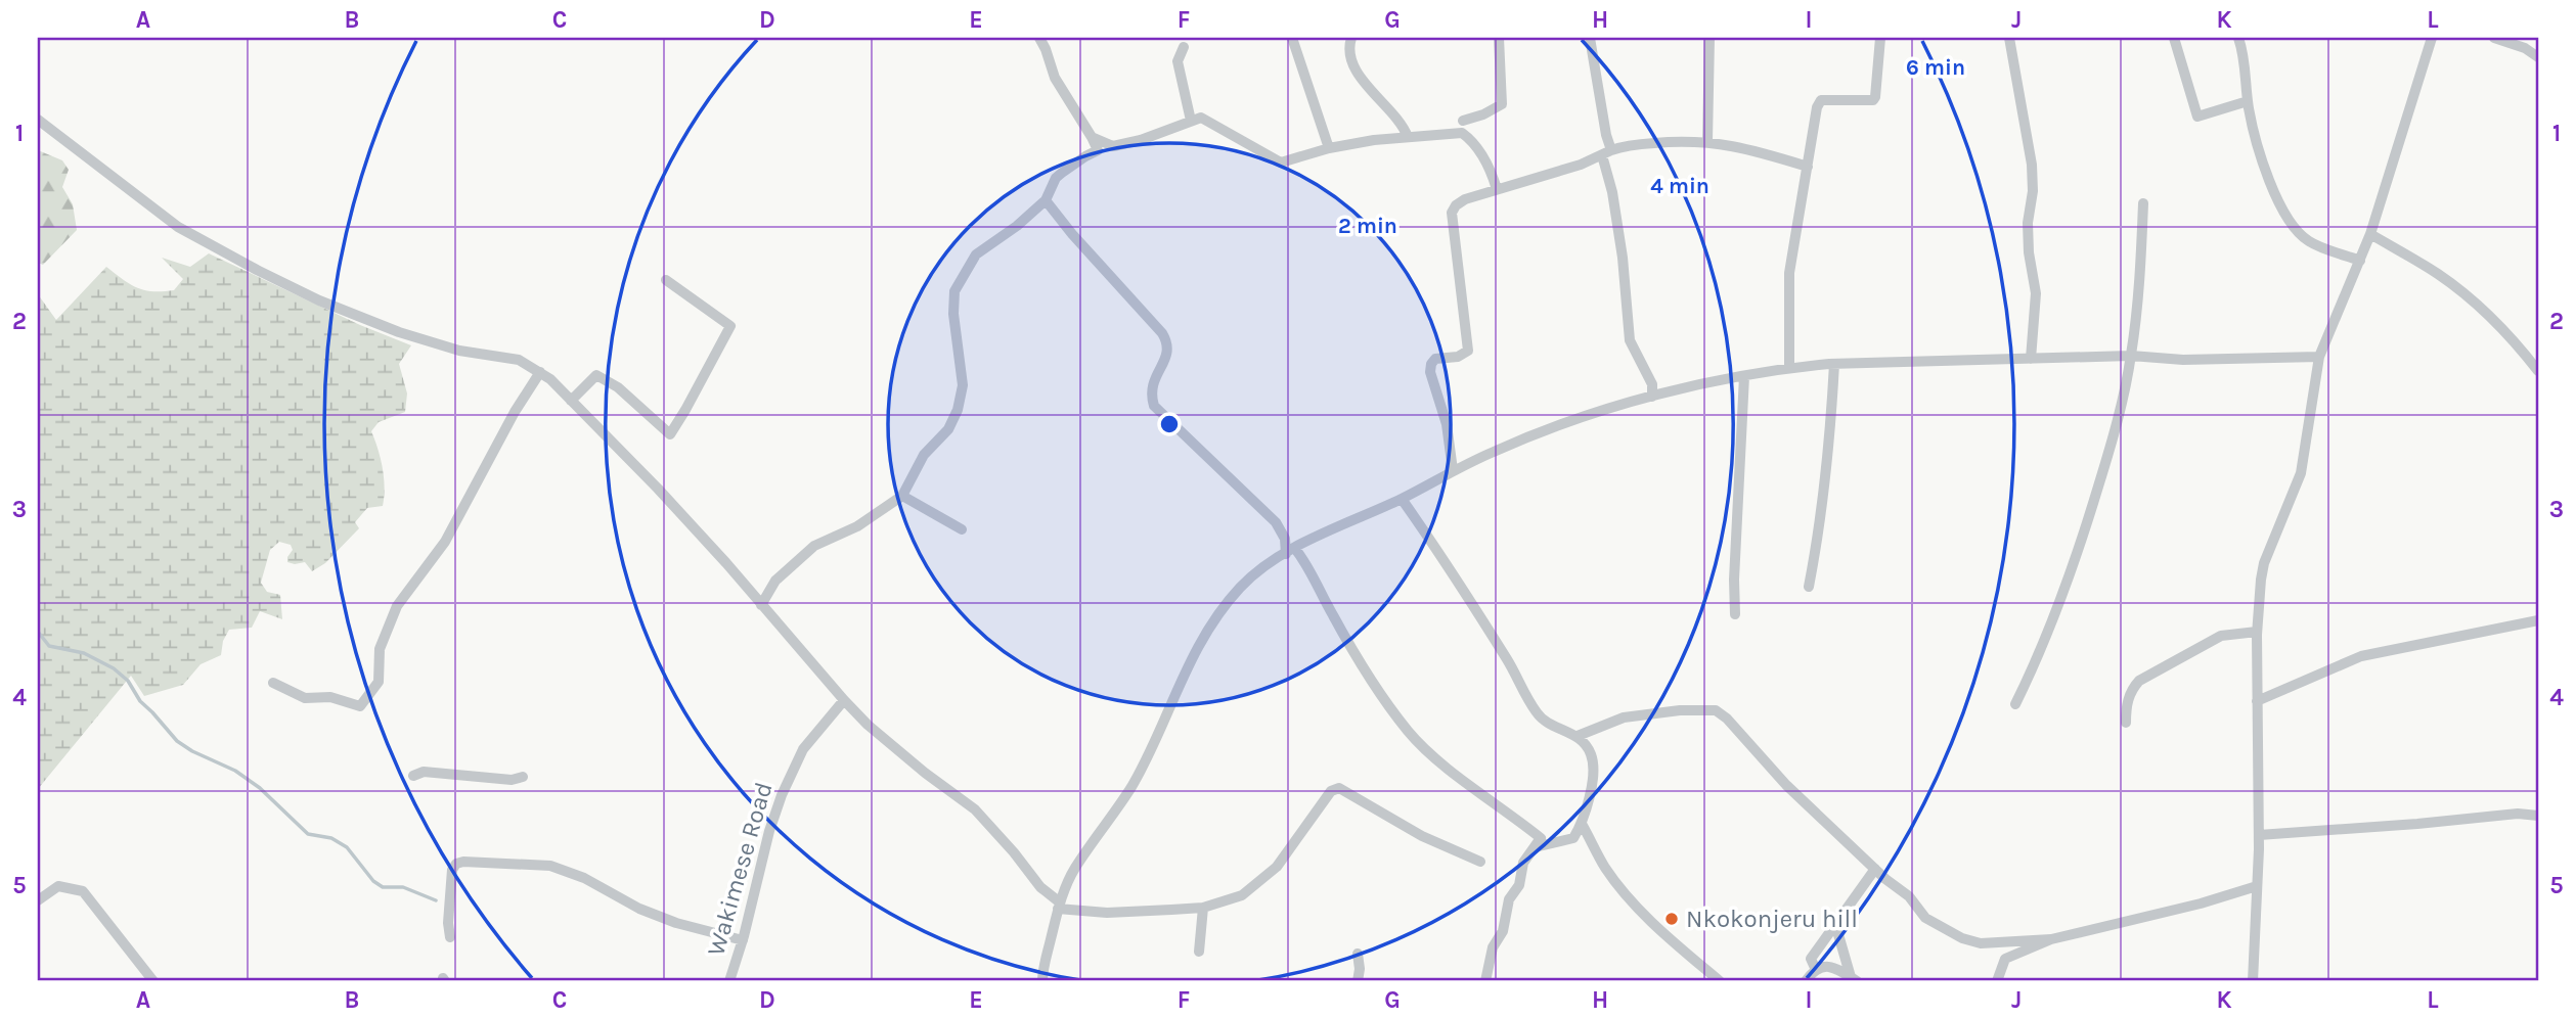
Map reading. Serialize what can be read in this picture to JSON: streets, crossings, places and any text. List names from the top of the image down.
{
  "streets": {
    "street": ["Wakimese Road"]
  },
  "places": ["Nkokonjeru hill"],
  "grid": {
    "columns": [
      "A",
      "B",
      "C",
      "D",
      "E",
      "F",
      "G",
      "H",
      "I",
      "J",
      "K",
      "L"
    ],
    "rows": [
      "1",
      "2",
      "3",
      "4",
      "5"
    ]
  },
  "rings": ["6 min", "4 min", "2 min"]
}
